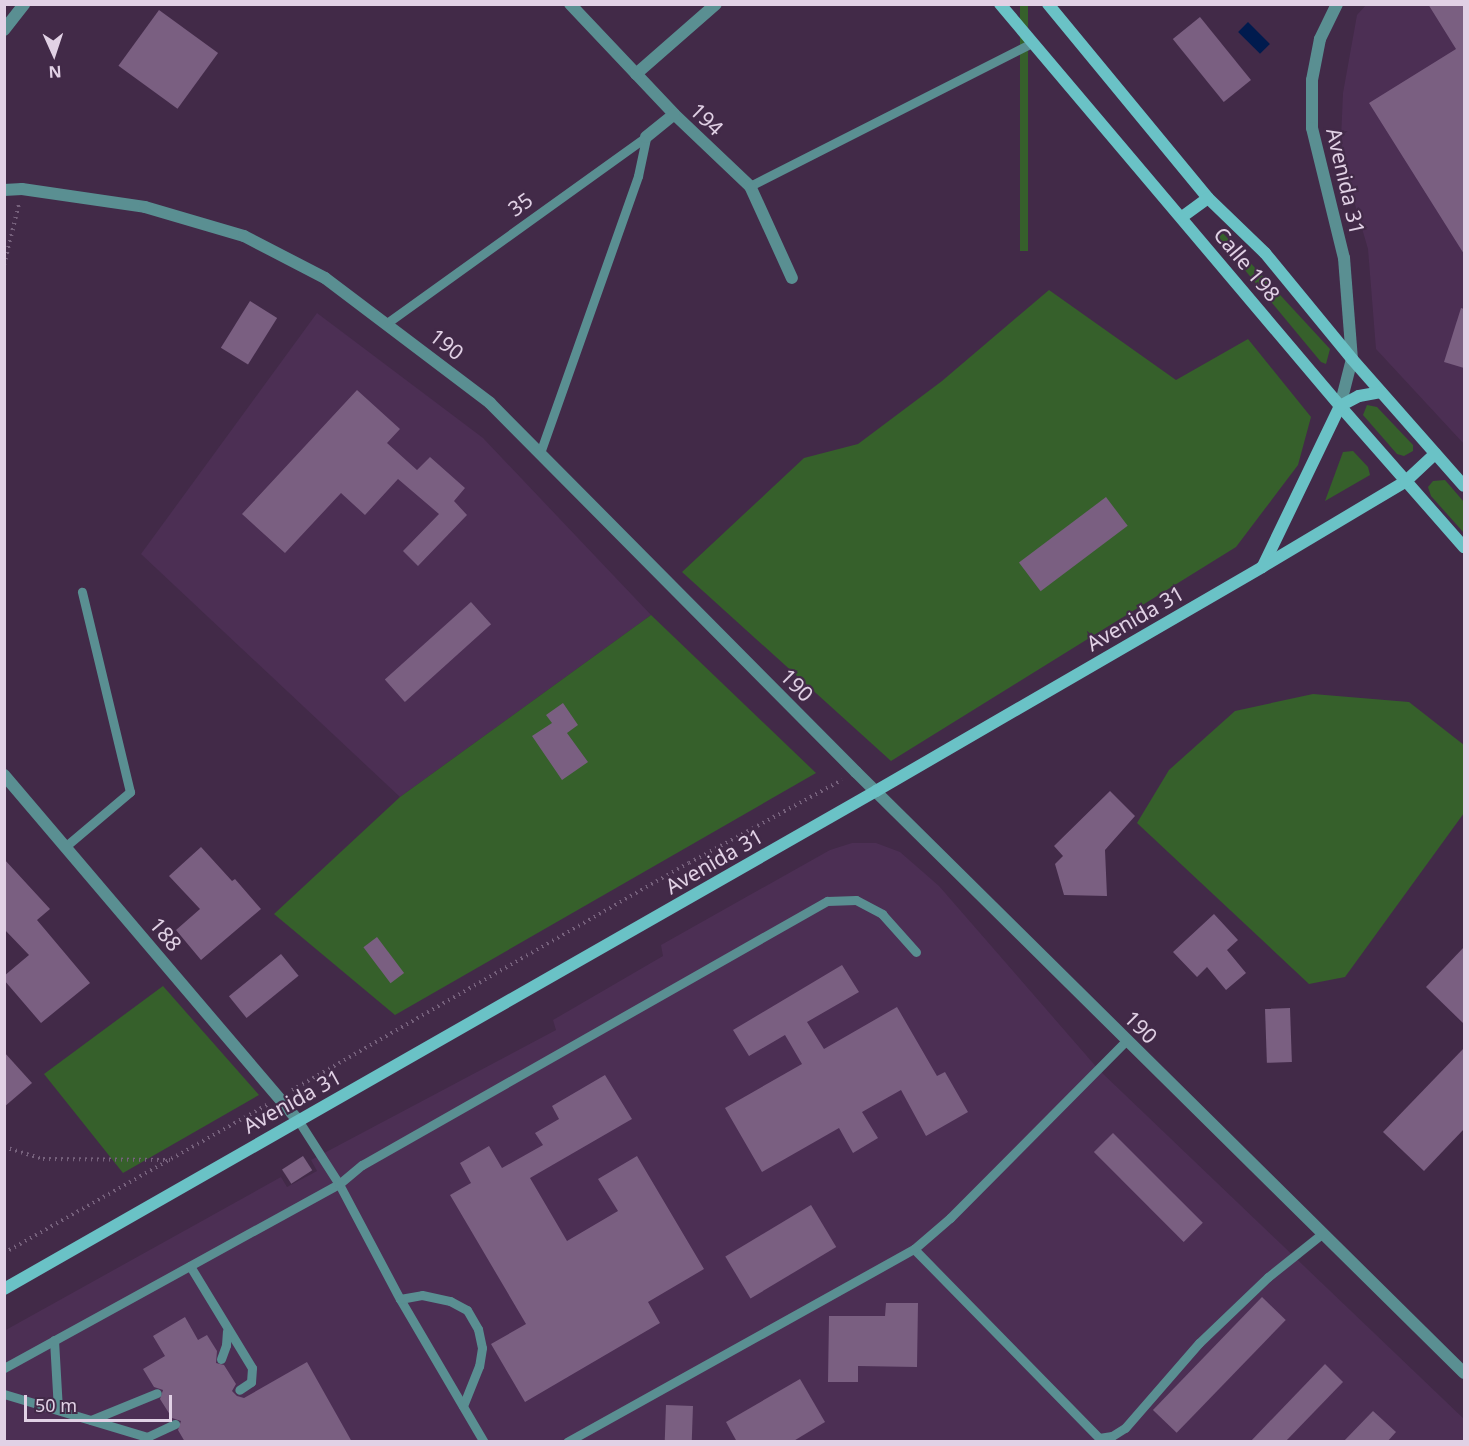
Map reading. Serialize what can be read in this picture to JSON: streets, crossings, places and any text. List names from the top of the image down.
{
  "streets": {
    "main road": ["Avenida 31", "Calle 198"],
    "street": [
      "194",
      "35",
      "190",
      "188"
    ]
  },
  "crossings": [
    ["194", "35"],
    ["Avenida 31", "Calle 198"],
    ["Avenida 31", "190"],
    ["Avenida 31", "188"],
    ["35", "190"]
  ],
  "scale_bar": "50 m",
  "north": "bottom"
}
